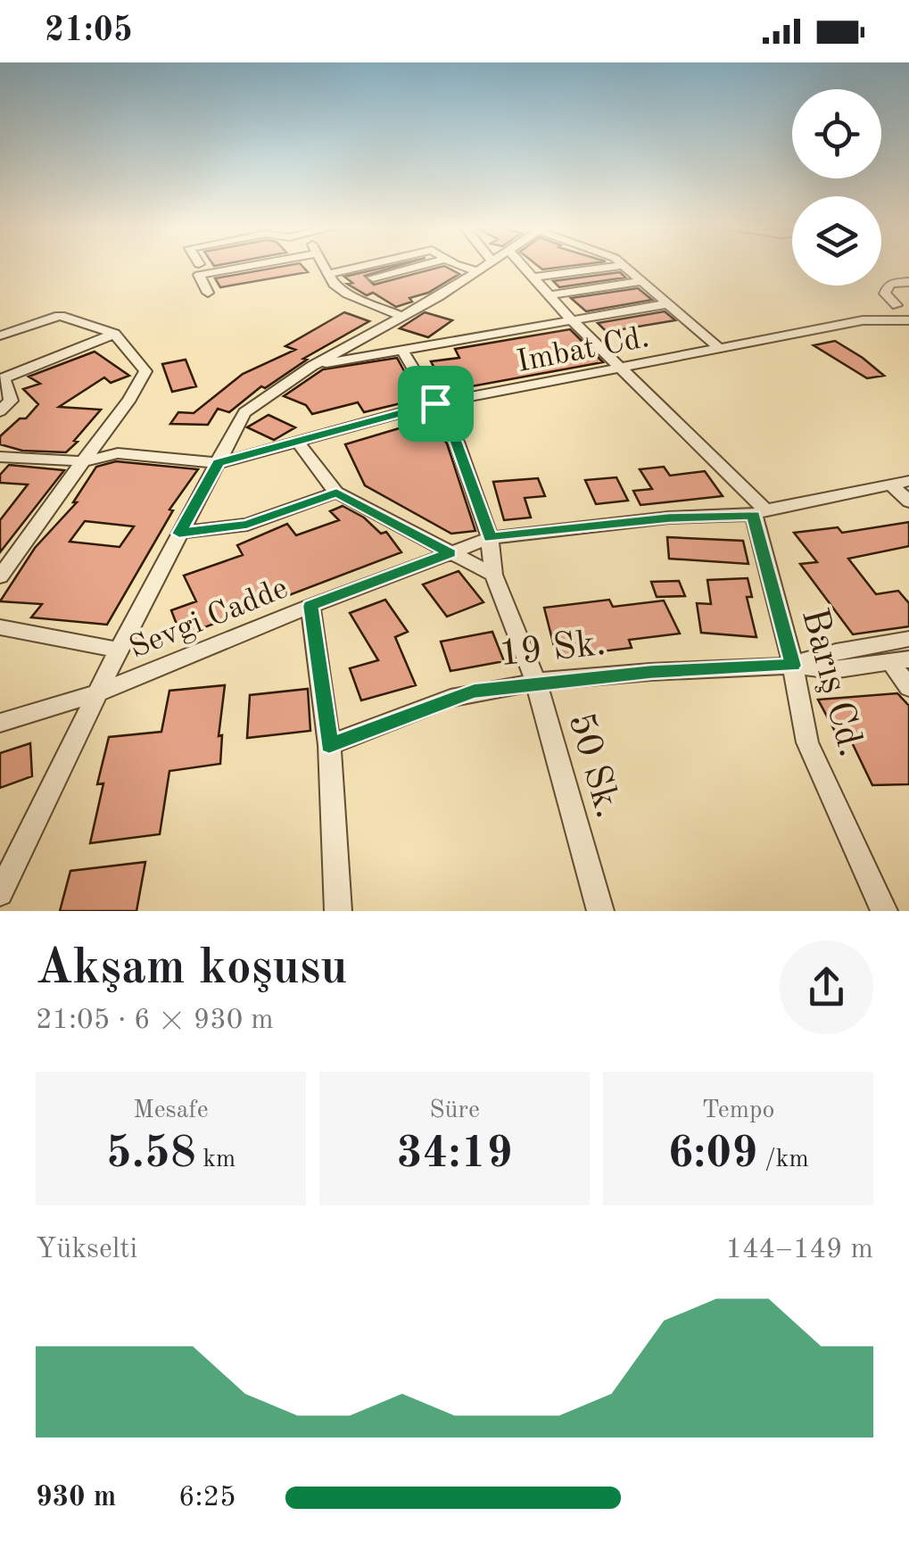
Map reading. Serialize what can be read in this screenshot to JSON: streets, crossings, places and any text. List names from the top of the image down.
{
  "streets": {
    "street": [
      "Imbat Cd.",
      "Sevgi Cadde",
      "19 Sk.",
      "Barış Cd.",
      "50 Sk."
    ]
  },
  "crossings": [
    ["Imbat Cd.", "50 Sk."],
    ["Sevgi Cadde", "Barış Cd."],
    ["Sevgi Cadde", "50 Sk."],
    ["19 Sk.", "Barış Cd."],
    ["19 Sk.", "50 Sk."]
  ],
  "page": {
    "status": "21:05",
    "heading": ["Akşam koşusu", "21:05 · 6 × 930 m"],
    "stats": [
      ["Mesafe", "5.58 km"],
      ["Süre", "34:19"],
      ["Tempo", "6:09 /km"]
    ],
    "chart": ["Yükselti", "144–149 m"],
    "list": [
      {
        "name": "930 m",
        "note": "6:25"
      }
    ]
  }
}
